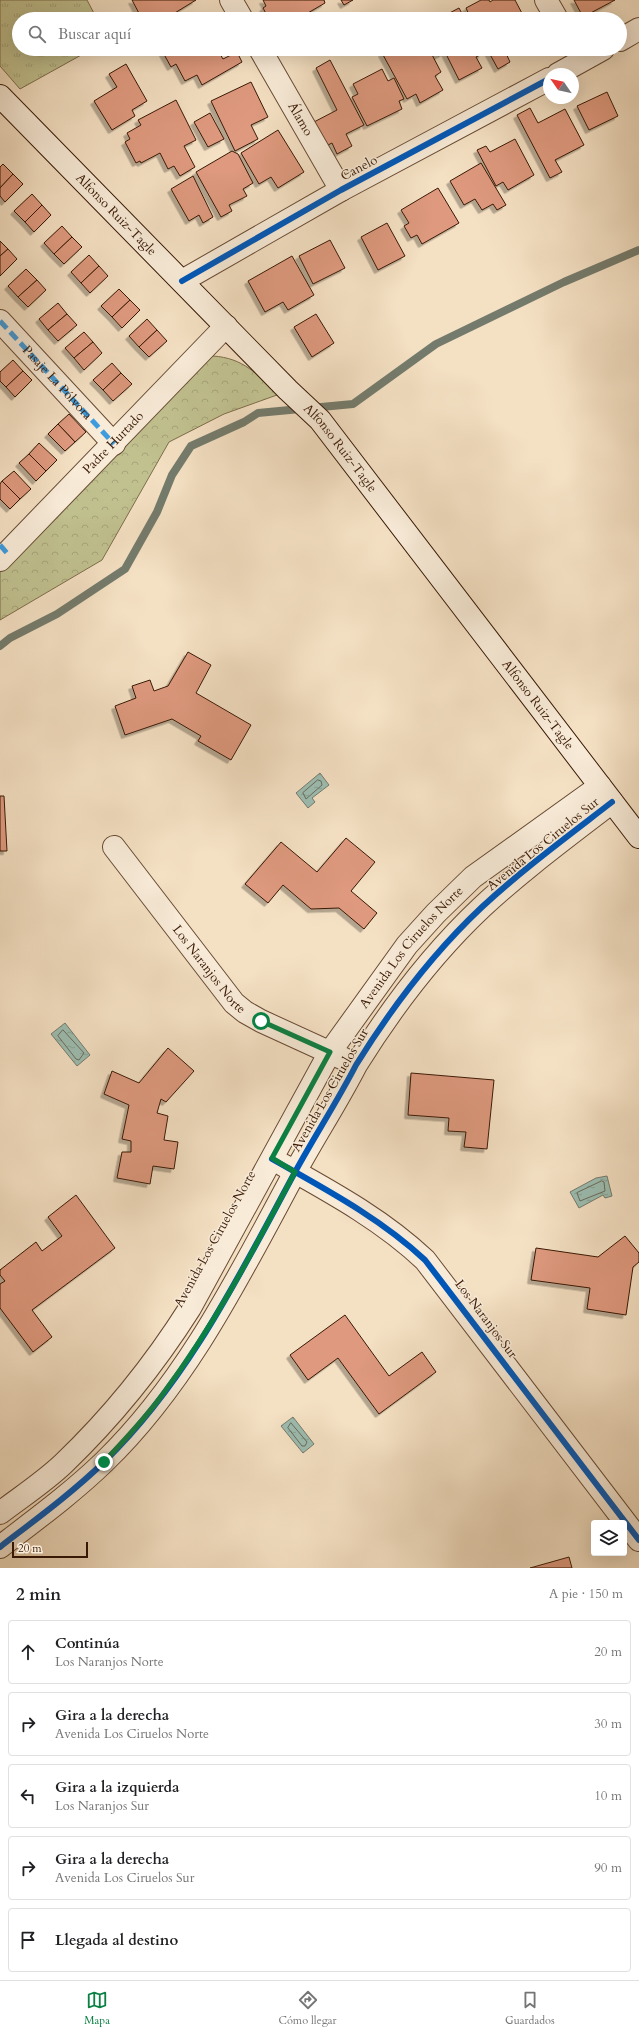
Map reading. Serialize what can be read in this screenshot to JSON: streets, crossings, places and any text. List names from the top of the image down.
{
  "streets": {
    "street": [
      "Álamo",
      "Canelo",
      "Alfonso Ruiz-Tagle",
      "Pasaje La Pólvora",
      "Padre Hurtado",
      "Avenida Los Ciruelos Sur",
      "Avenida Los Ciruelos Norte",
      "Los Naranjos Norte",
      "Los Naranjos Sur"
    ]
  },
  "crossings": [
    ["Álamo", "Canelo"],
    ["Canelo", "Alfonso Ruiz-Tagle"],
    ["Alfonso Ruiz-Tagle", "Padre Hurtado"],
    ["Alfonso Ruiz-Tagle", "Avenida Los Ciruelos Sur"],
    ["Alfonso Ruiz-Tagle", "Avenida Los Ciruelos Norte"],
    ["Pasaje La Pólvora", "Padre Hurtado"],
    ["Avenida Los Ciruelos Sur", "Avenida Los Ciruelos Norte"],
    ["Avenida Los Ciruelos Sur", "Los Naranjos Norte"],
    ["Avenida Los Ciruelos Sur", "Los Naranjos Sur"],
    ["Avenida Los Ciruelos Norte", "Los Naranjos Norte"],
    ["Avenida Los Ciruelos Norte", "Los Naranjos Sur"]
  ],
  "scale_bar": "20 m",
  "north": "top left",
  "page": {
    "search": "Buscar aquí",
    "scale": "20 m",
    "heading": ["2 min", "A pie · 150 m"],
    "list": [
      ["Continúa", "Los Naranjos Norte", "20 m"],
      ["Gira a la derecha", "Avenida Los Ciruelos Norte", "30 m"],
      ["Gira a la izquierda", "Los Naranjos Sur", "10 m"],
      ["Gira a la derecha", "Avenida Los Ciruelos Sur", "90 m"],
      "Llegada al destino"
    ],
    "nav": ["Mapa", "Cómo llegar", "Guardados"]
  }
}
